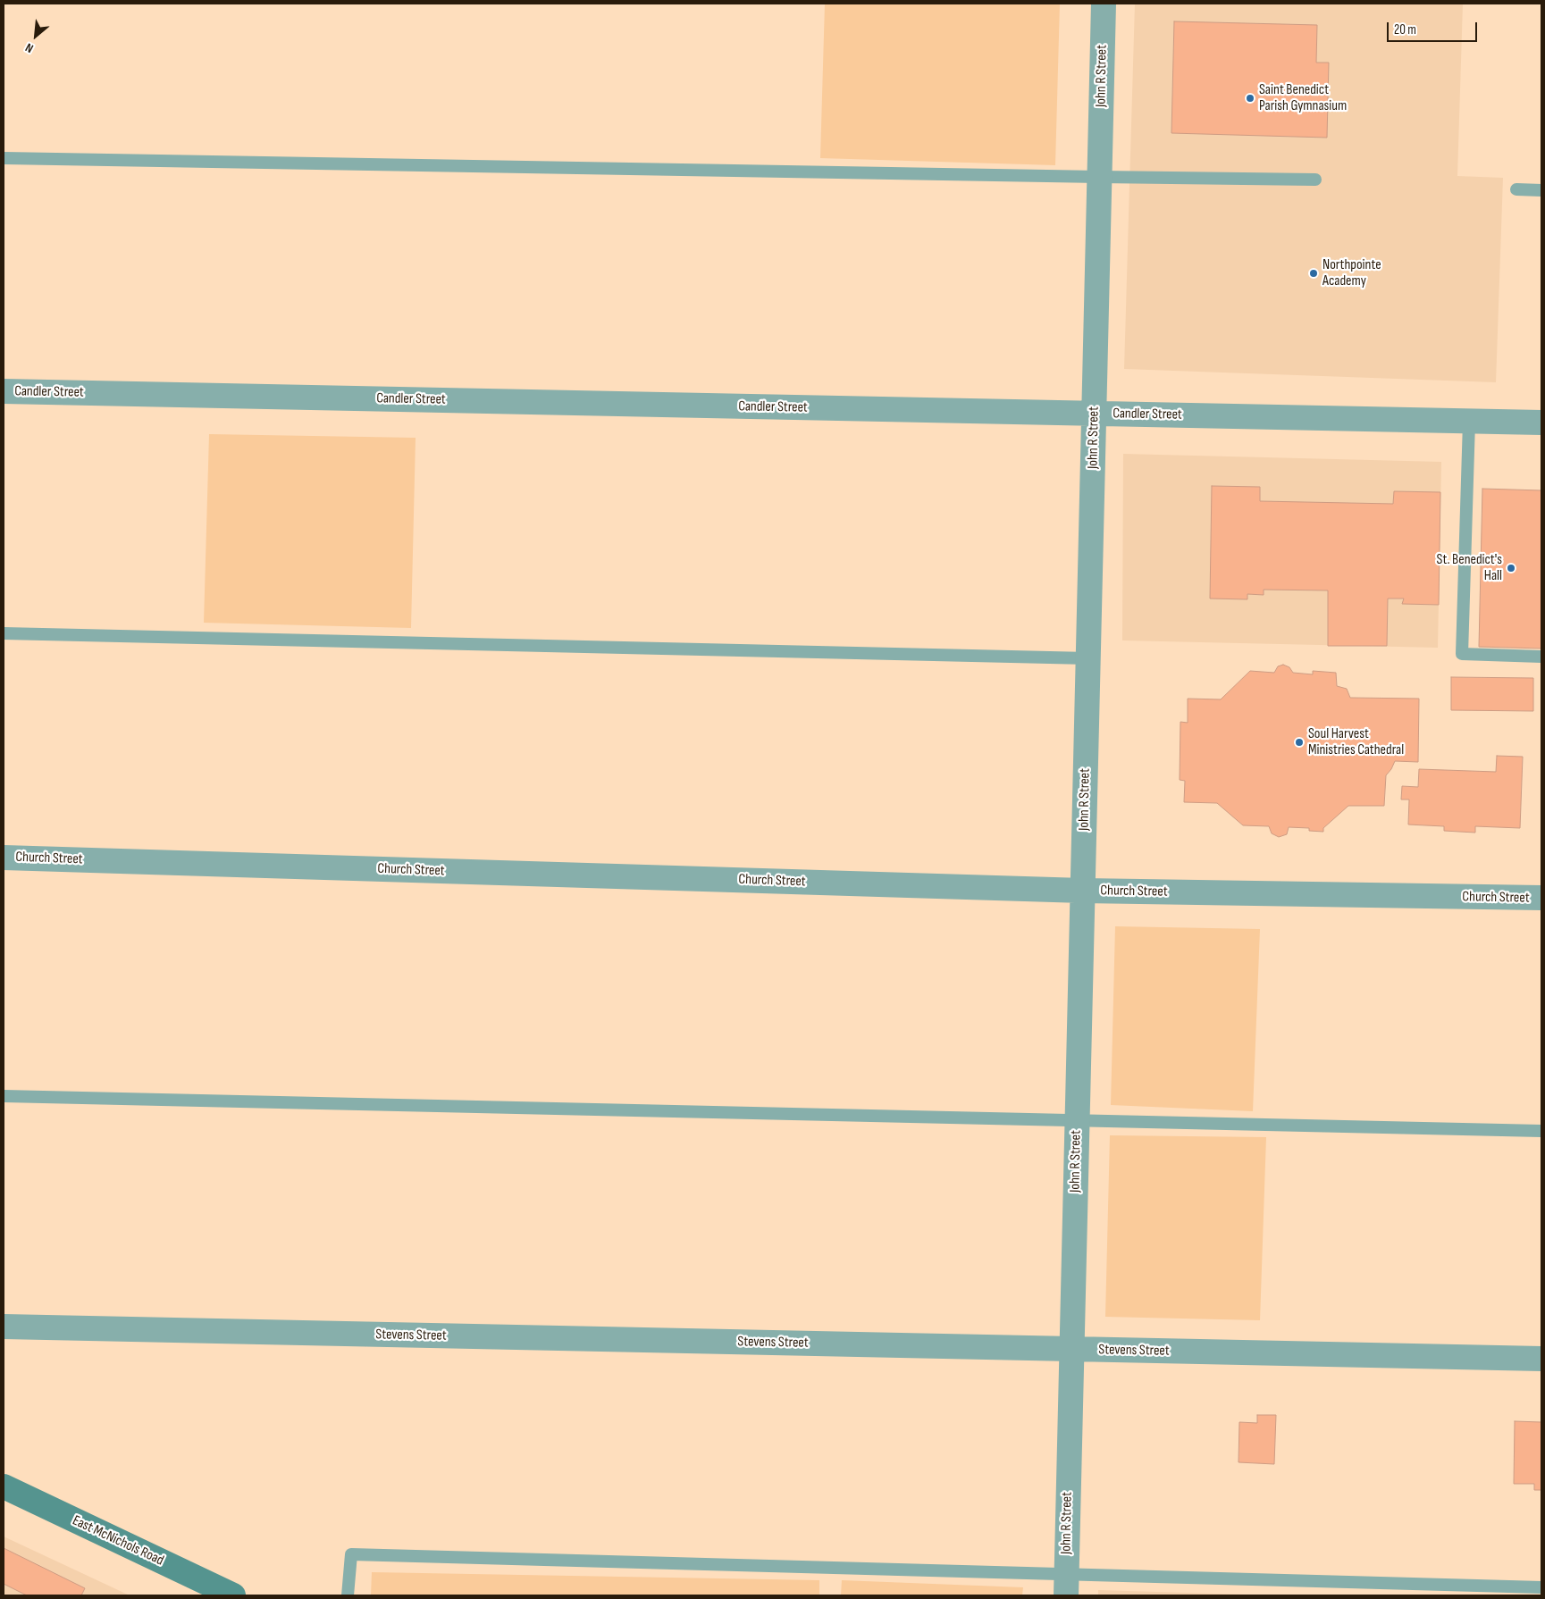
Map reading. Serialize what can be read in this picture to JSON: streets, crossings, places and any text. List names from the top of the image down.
{
  "streets": {
    "main road": ["East McNichols Road"],
    "street": [
      "John R Street",
      "Candler Street",
      "Church Street",
      "Stevens Street"
    ]
  },
  "crossings": [
    ["John R Street", "Candler Street"],
    ["John R Street", "Church Street"],
    ["John R Street", "Stevens Street"]
  ],
  "places": [
    "Saint Benedict Parish Gymnasium",
    "Northpointe Academy",
    "St. Benedict's Hall",
    "Soul Harvest Ministries Cathedral"
  ],
  "scale_bar": "20 m",
  "north": "bottom left"
}
